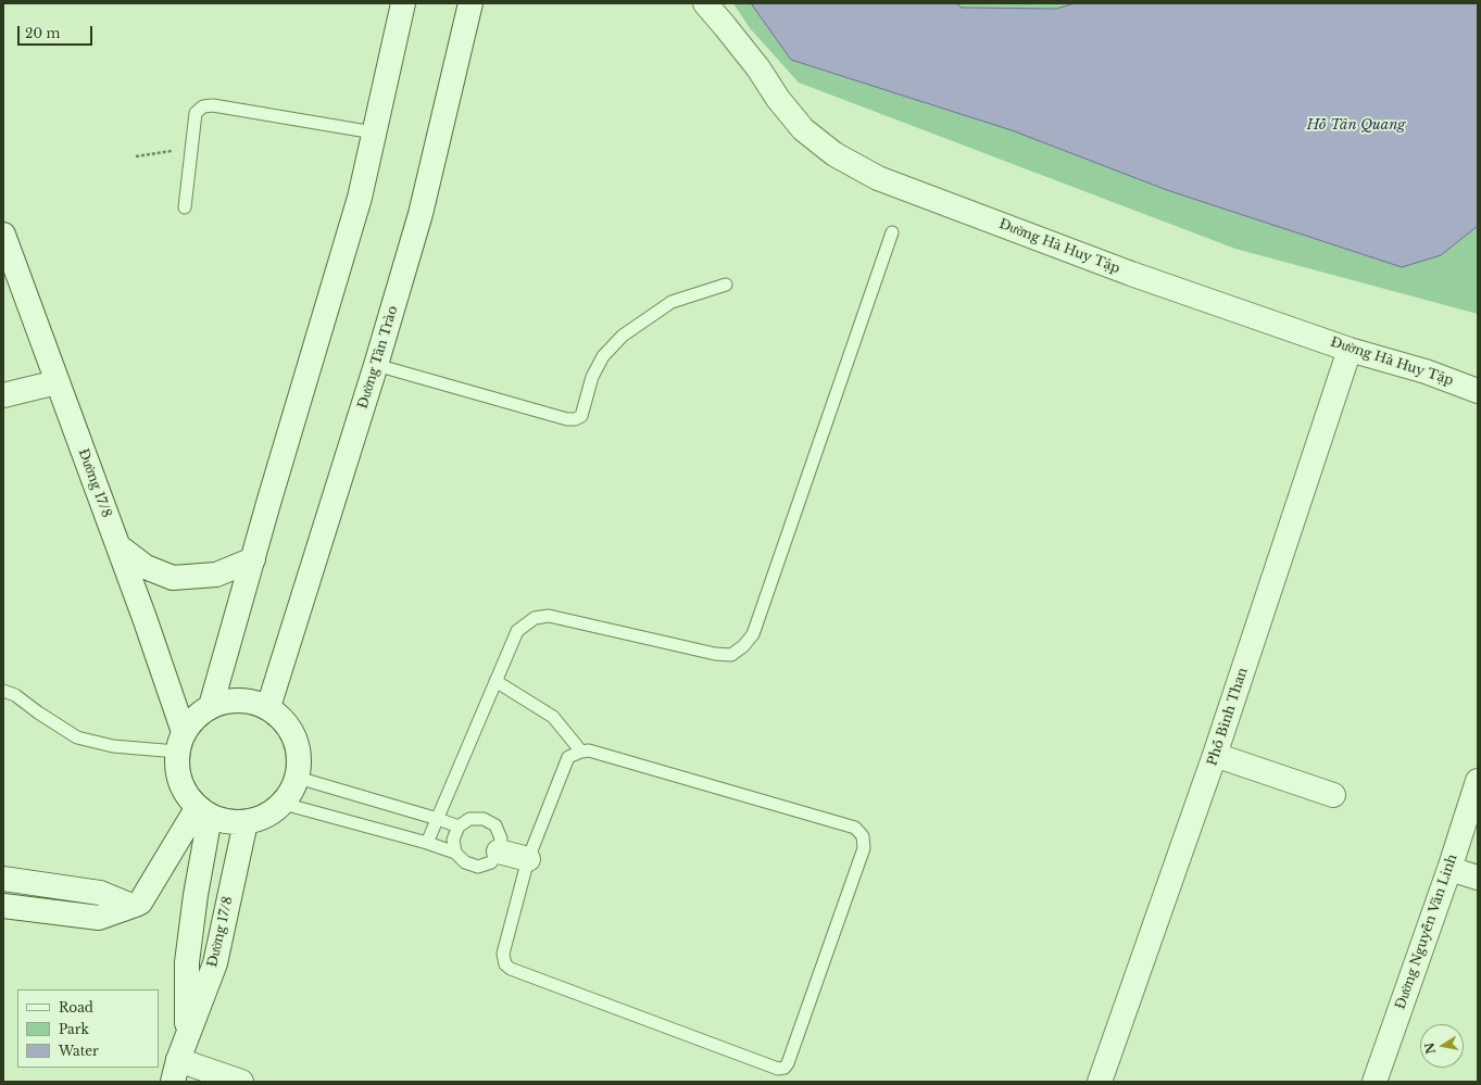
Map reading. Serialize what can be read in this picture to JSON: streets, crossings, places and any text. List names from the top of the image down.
{
  "streets": {
    "street": [
      "Đường Hà Huy Tập",
      "Đường Tân Trào",
      "Đường 17/8",
      "Phố Bình Than",
      "Đường Nguyễn Văn Linh"
    ]
  },
  "crossings": [
    ["Đường Hà Huy Tập", "Phố Bình Than"],
    ["Đường Tân Trào", "Đường 17/8"]
  ],
  "water": ["Hồ Tân Quang"],
  "legend": ["Road", "Park", "Water"],
  "scale_bar": "20 m",
  "north": "left"
}
